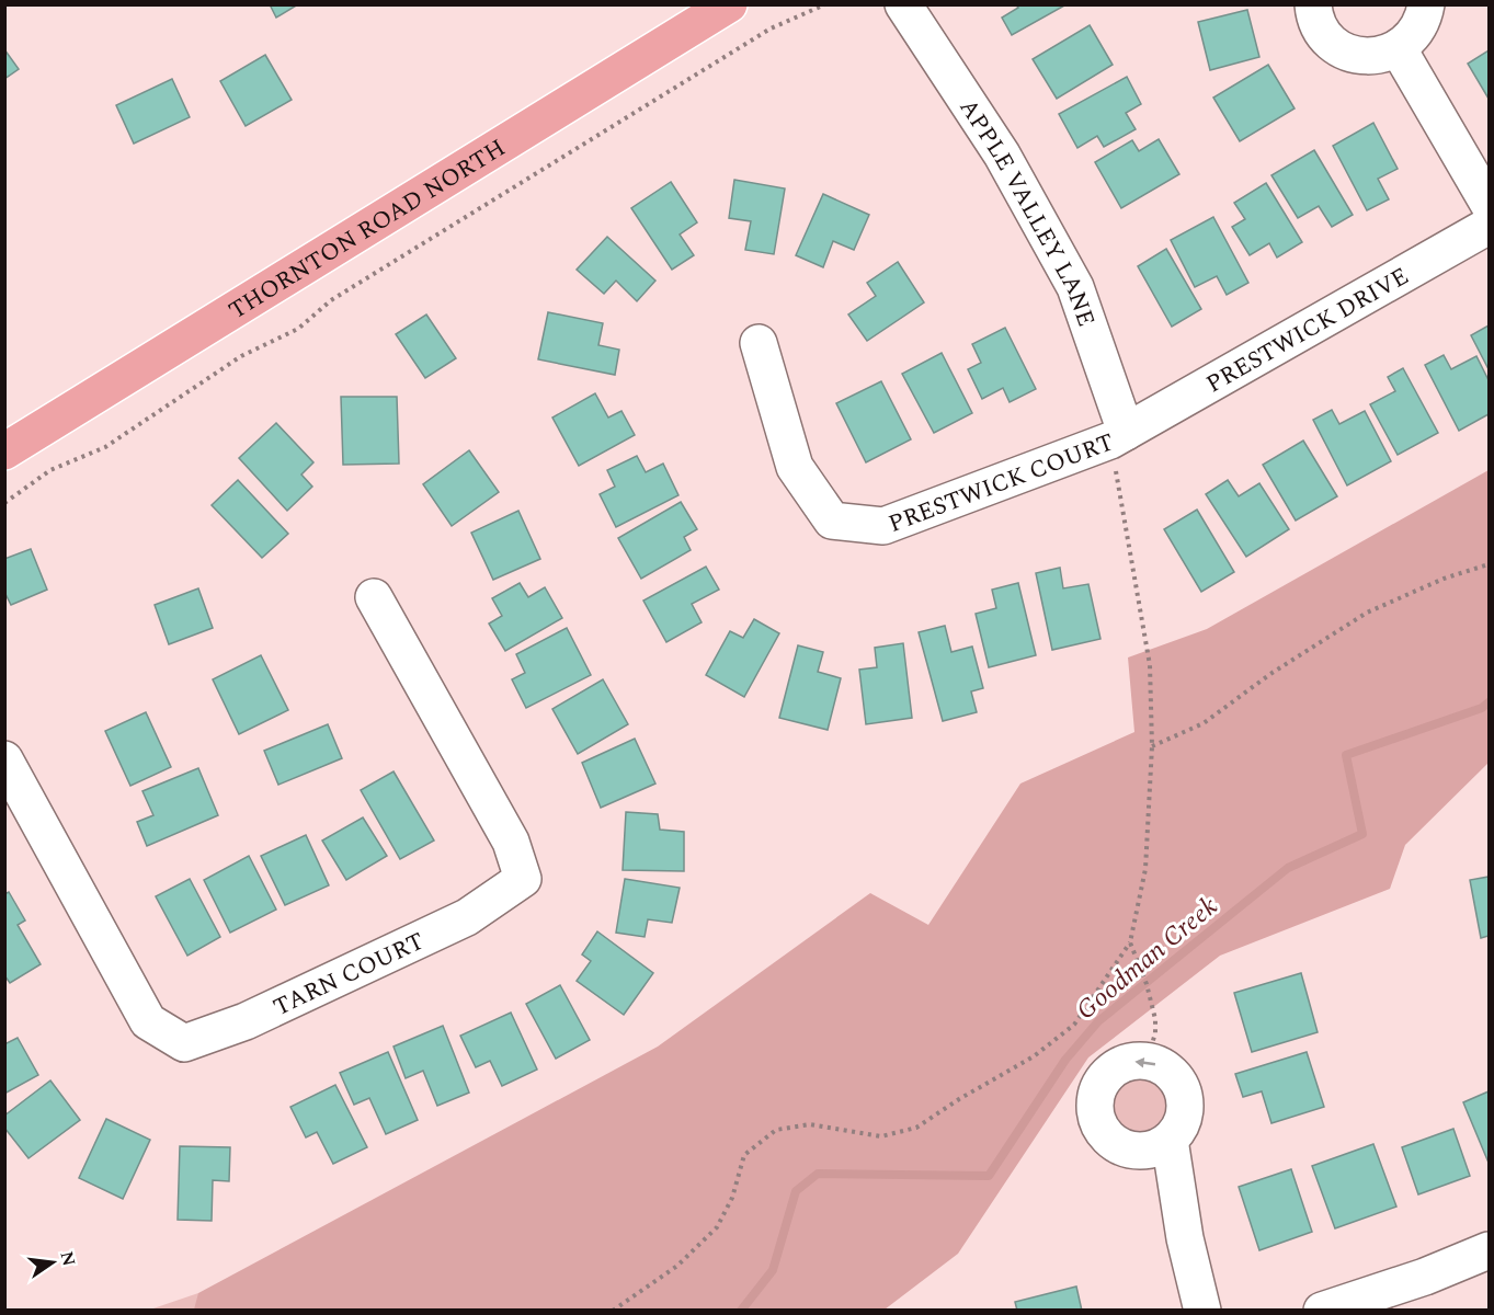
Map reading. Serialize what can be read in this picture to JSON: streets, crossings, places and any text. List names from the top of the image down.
{
  "streets": {
    "main road": ["THORNTON ROAD NORTH"],
    "street": [
      "APPLE VALLEY LANE",
      "PRESTWICK DRIVE",
      "PRESTWICK COURT",
      "TARN COURT"
    ]
  },
  "crossings": [
    ["APPLE VALLEY LANE", "PRESTWICK DRIVE"],
    ["APPLE VALLEY LANE", "PRESTWICK COURT"],
    ["PRESTWICK DRIVE", "PRESTWICK COURT"]
  ],
  "water": ["Goodman Creek"],
  "north": "right"
}
